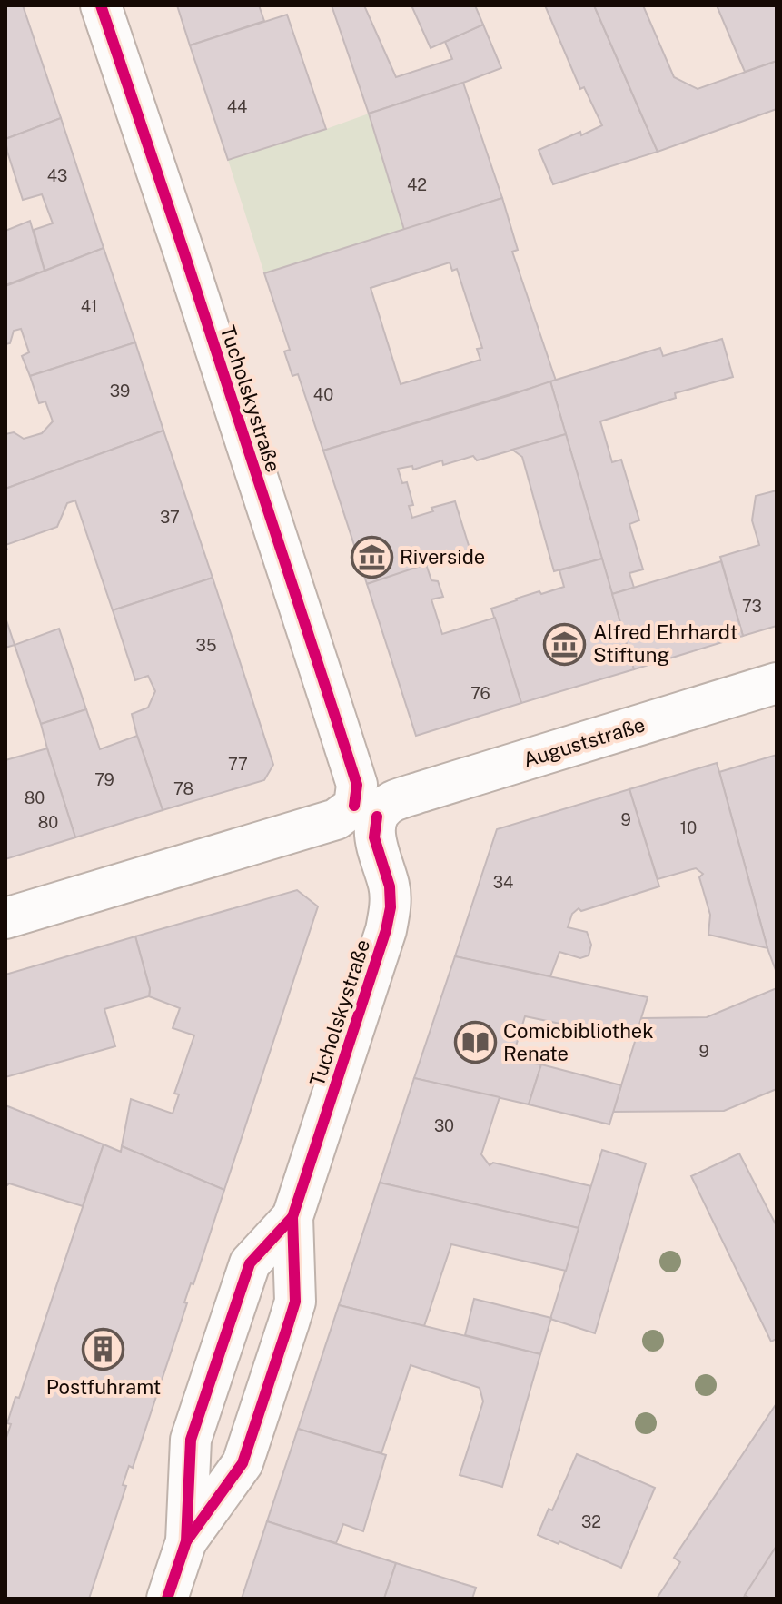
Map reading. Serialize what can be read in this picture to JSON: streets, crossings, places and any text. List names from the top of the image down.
{
  "streets": {
    "street": ["Tucholskystraße", "Auguststraße"]
  },
  "crossings": [
    ["Tucholskystraße", "Auguststraße"]
  ],
  "places": {
    "museum": ["Riverside", "Alfred Ehrhardt Stiftung"],
    "library": ["Comicbibliothek Renate"],
    "building": ["Postfuhramt"]
  },
  "house_numbers": [
    "44",
    "43",
    "42",
    "41",
    "39",
    "40",
    "37",
    "73",
    "35",
    "76",
    "77",
    "79",
    "78",
    "80",
    "9",
    "80",
    "10",
    "34",
    "9",
    "30",
    "32"
  ]
}
